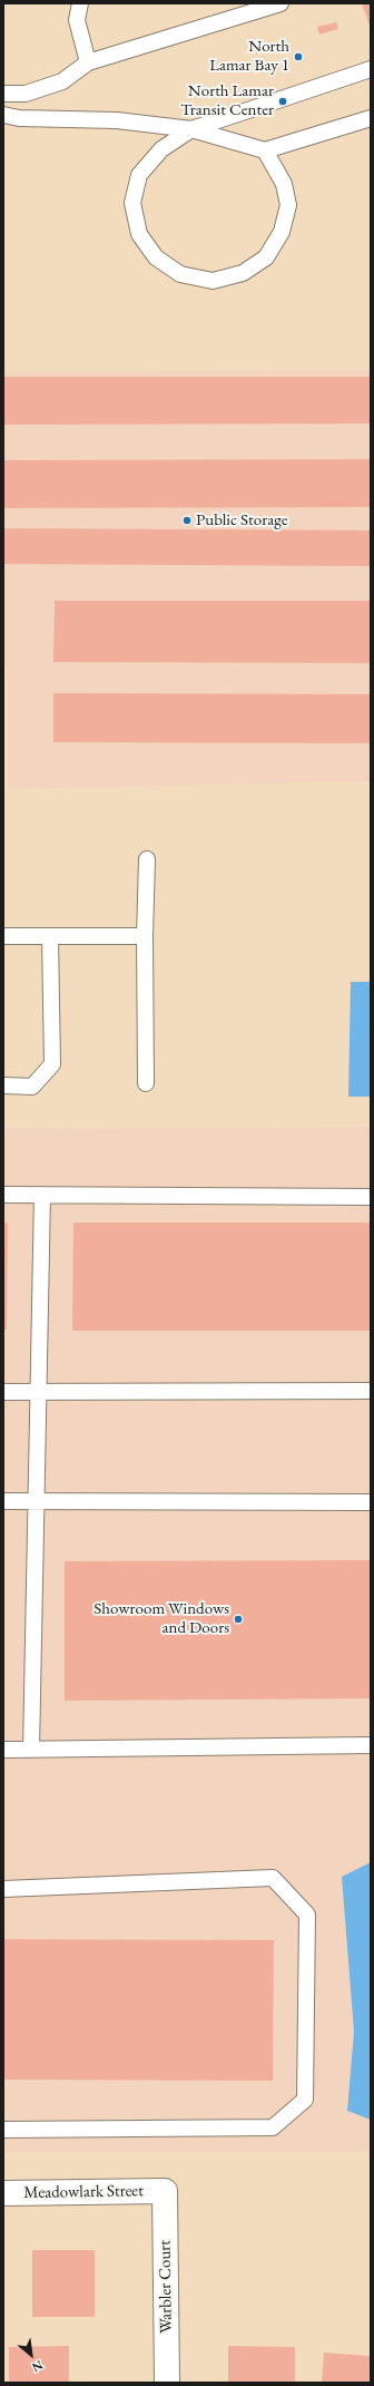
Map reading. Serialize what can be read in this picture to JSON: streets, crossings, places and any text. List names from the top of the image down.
{
  "streets": {
    "street": ["Meadowlark Street", "Warbler Court"]
  },
  "crossings": [
    ["Meadowlark Street", "Warbler Court"]
  ],
  "places": [
    "North Lamar Bay 1",
    "North Lamar Transit Center",
    "Public Storage",
    "Showroom Windows and Doors"
  ],
  "north": "bottom right"
}
